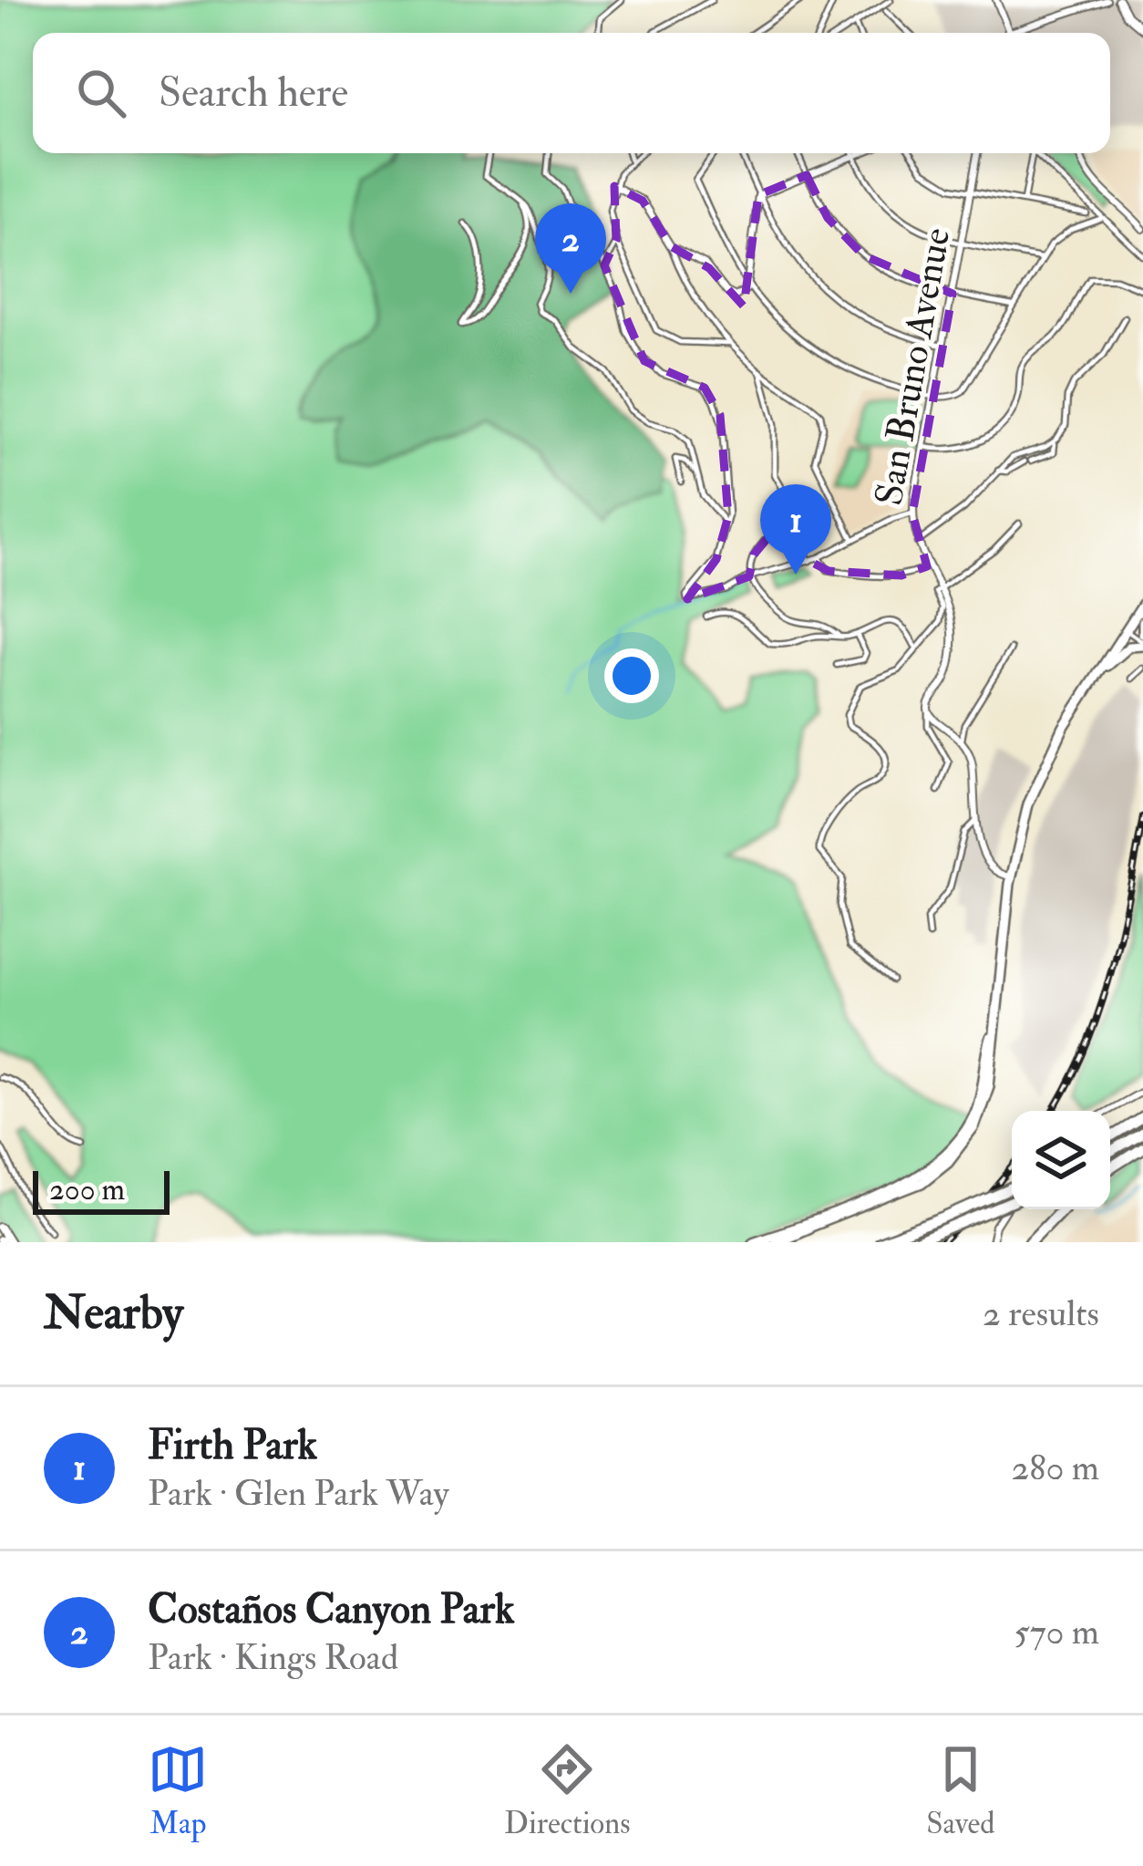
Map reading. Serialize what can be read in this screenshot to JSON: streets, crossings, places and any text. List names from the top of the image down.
{
  "streets": {
    "street": ["San Bruno Avenue"]
  },
  "scale_bar": "200 m",
  "page": {
    "search": "Search here",
    "pins": ["2", "1"],
    "scale": "200 m",
    "heading": ["Nearby", "2 results"],
    "list": [
      {
        "mark": "1",
        "name": "Firth Park",
        "note": "Park · Glen Park Way",
        "value": "280 m"
      },
      {
        "mark": "2",
        "name": "Costaños Canyon Park",
        "note": "Park · Kings Road",
        "value": "570 m"
      }
    ],
    "nav": ["Map", "Directions", "Saved"]
  }
}
